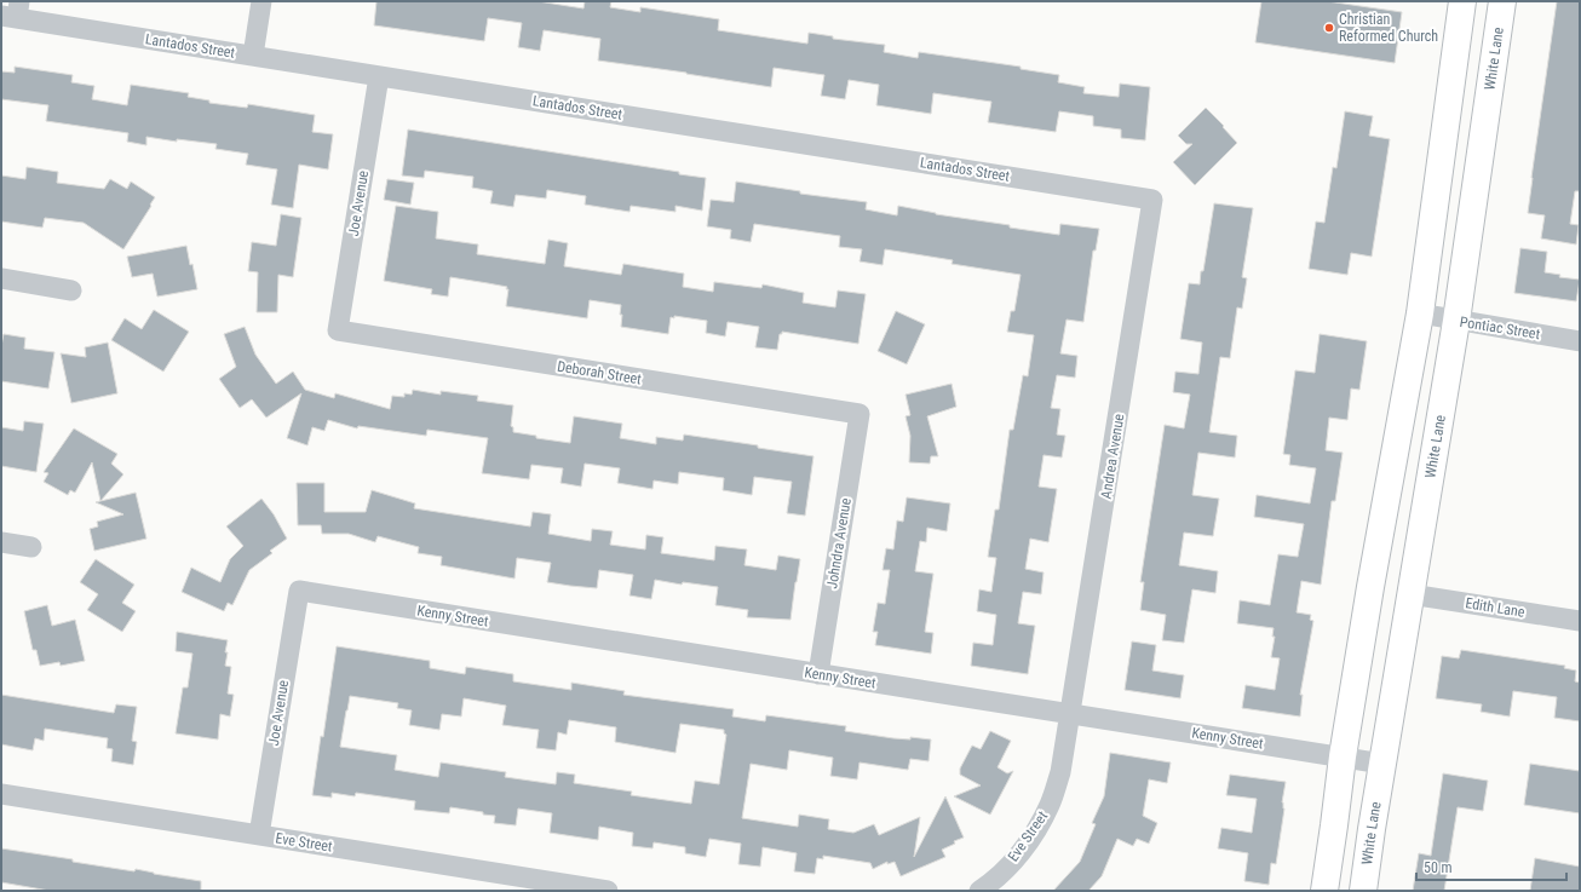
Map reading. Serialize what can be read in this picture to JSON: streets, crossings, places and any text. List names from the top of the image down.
{
  "streets": {
    "main road": ["White Lane"],
    "street": [
      "Lantados Street",
      "Joe Avenue",
      "Pontiac Street",
      "Deborah Street",
      "Andrea Avenue",
      "Johndra Avenue",
      "Edith Lane",
      "Kenny Street",
      "Eve Street"
    ]
  },
  "crossings": [
    ["Lantados Street", "Joe Avenue"],
    ["Lantados Street", "Andrea Avenue"],
    ["White Lane", "Pontiac Street"],
    ["White Lane", "Edith Lane"],
    ["White Lane", "Kenny Street"],
    ["Joe Avenue", "Deborah Street"],
    ["Joe Avenue", "Kenny Street"],
    ["Joe Avenue", "Eve Street"],
    ["Deborah Street", "Johndra Avenue"],
    ["Andrea Avenue", "Kenny Street"],
    ["Andrea Avenue", "Eve Street"],
    ["Johndra Avenue", "Kenny Street"],
    ["Kenny Street", "Eve Street"]
  ],
  "places": ["Christian Reformed Church"],
  "scale_bar": "50 m"
}
